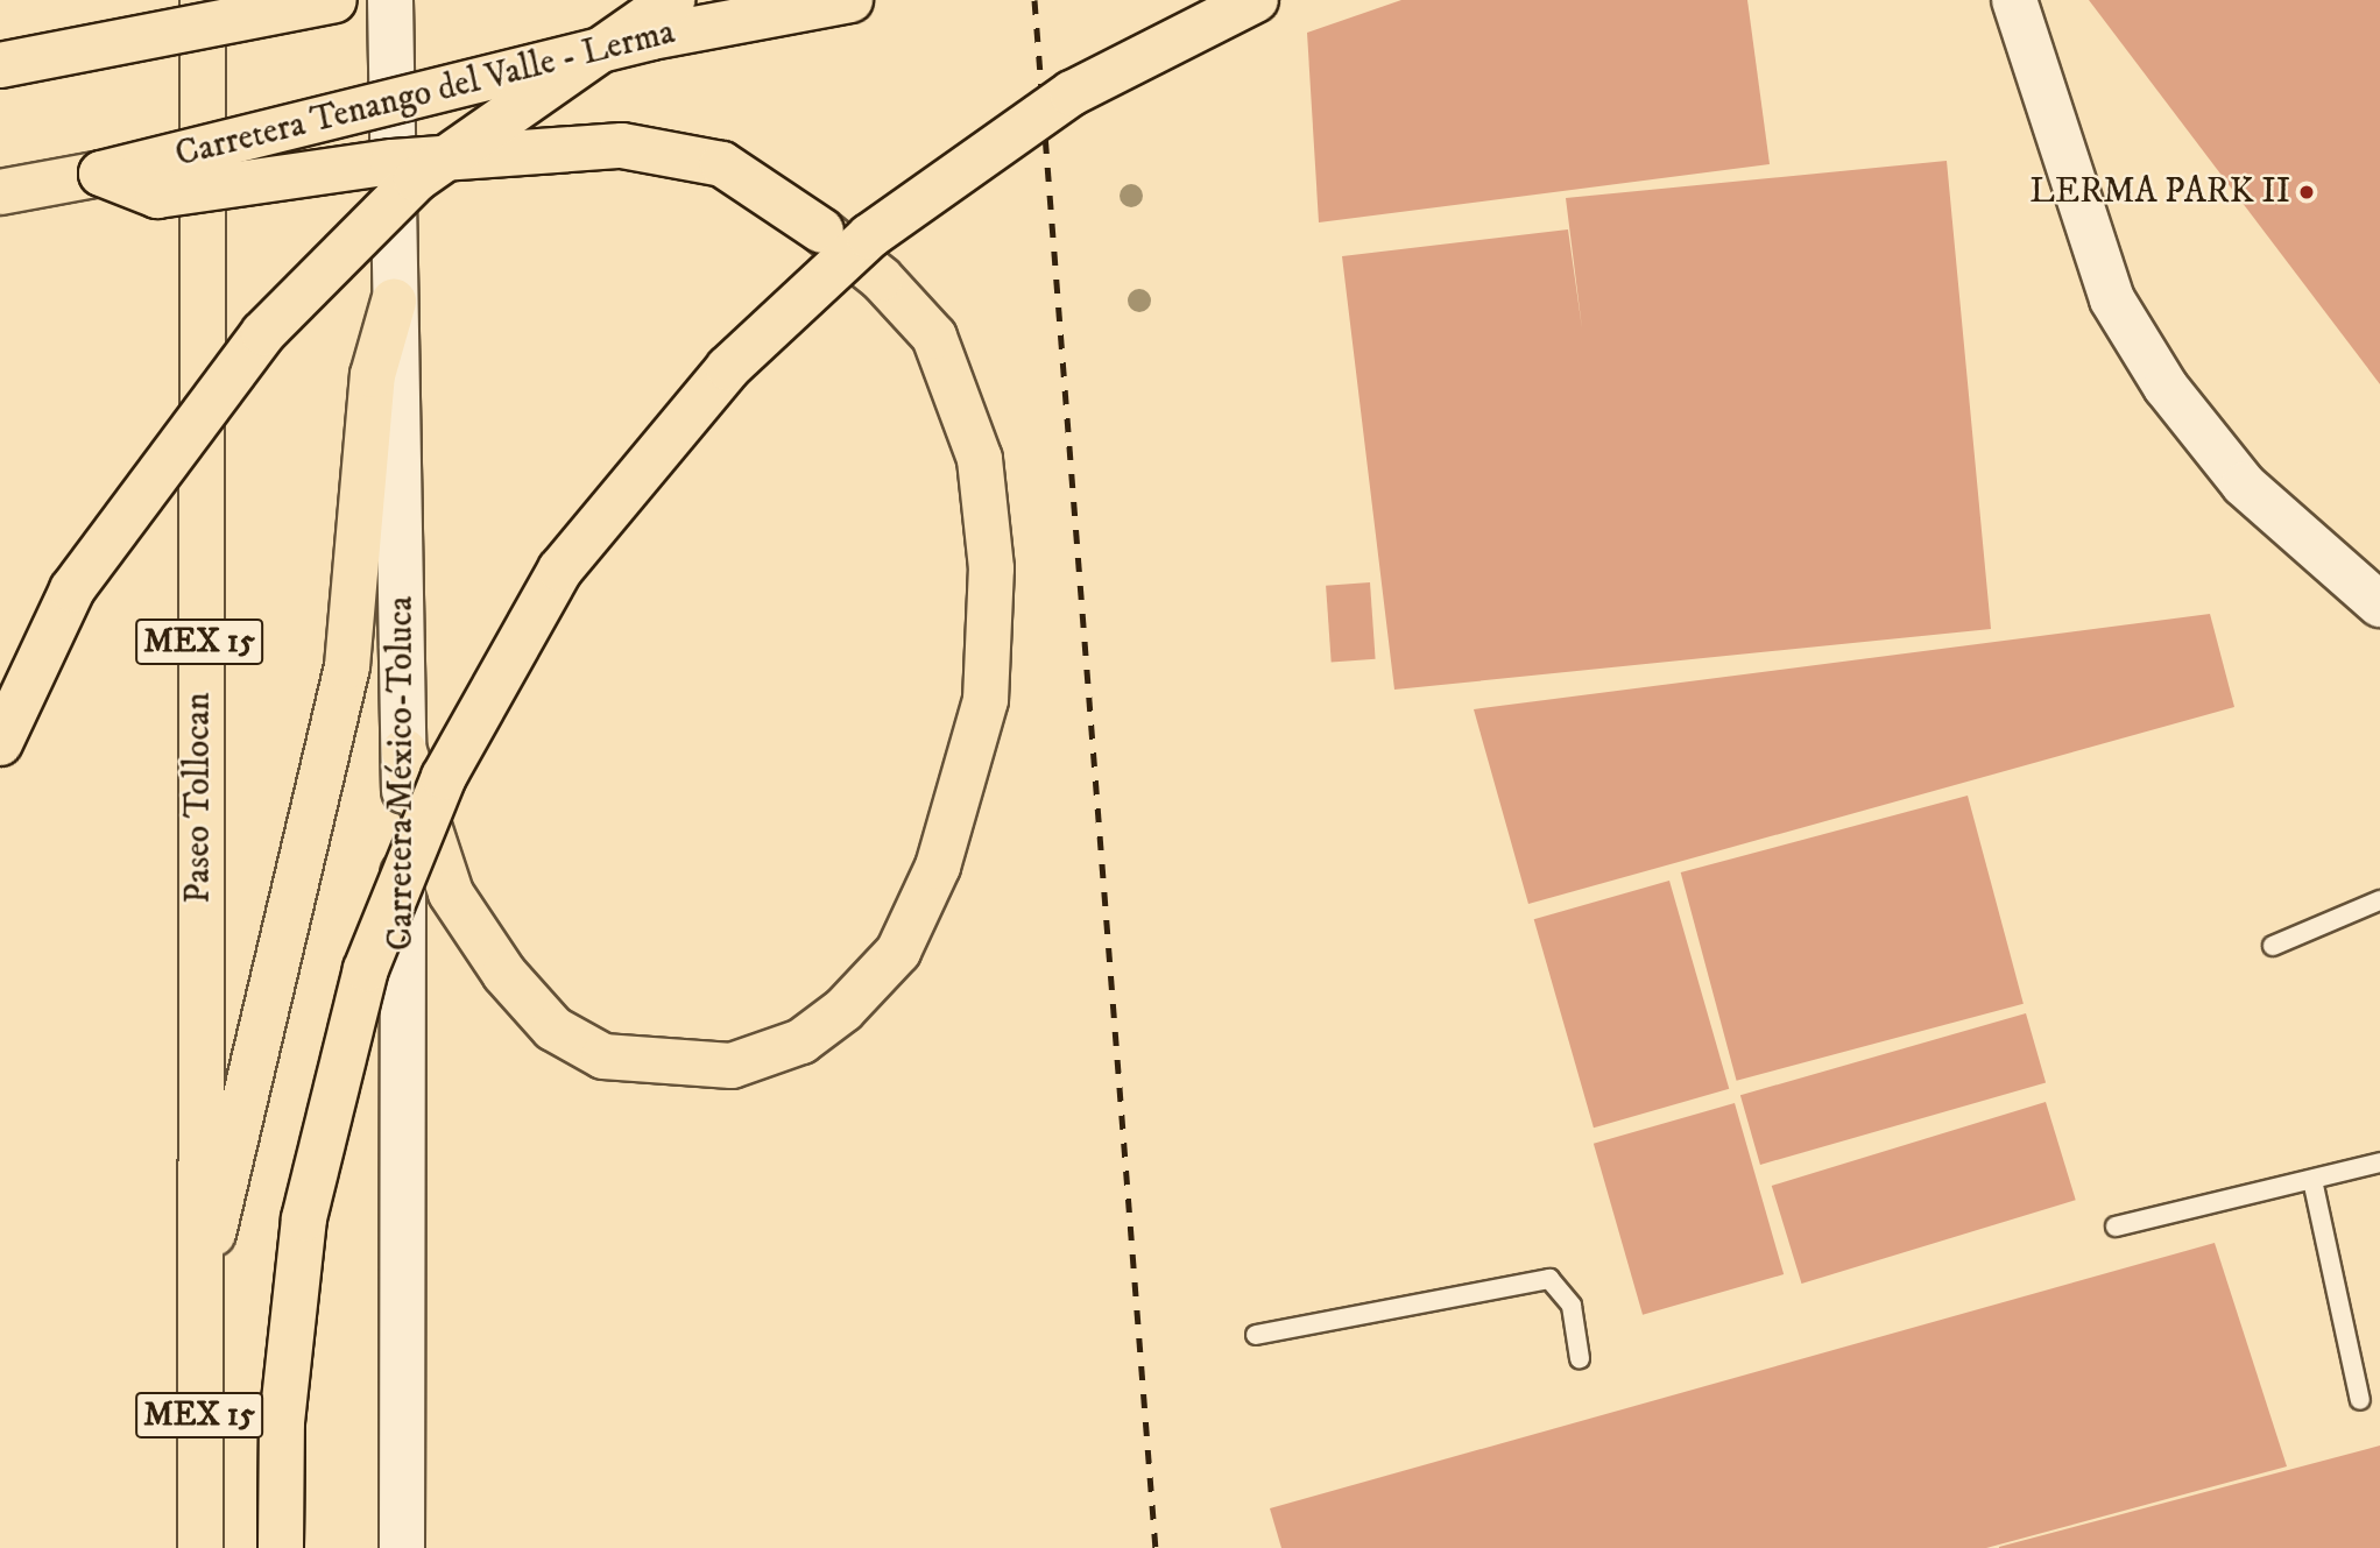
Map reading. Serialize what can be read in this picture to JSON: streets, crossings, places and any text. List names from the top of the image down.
{
  "streets": {
    "highway": ["Carretera Tenango del Valle - Lerma", "MEX 15", "Paseo Tollocan"],
    "main road": ["Carretera México-Toluca"]
  },
  "places": ["LERMA PARK II"]
}
